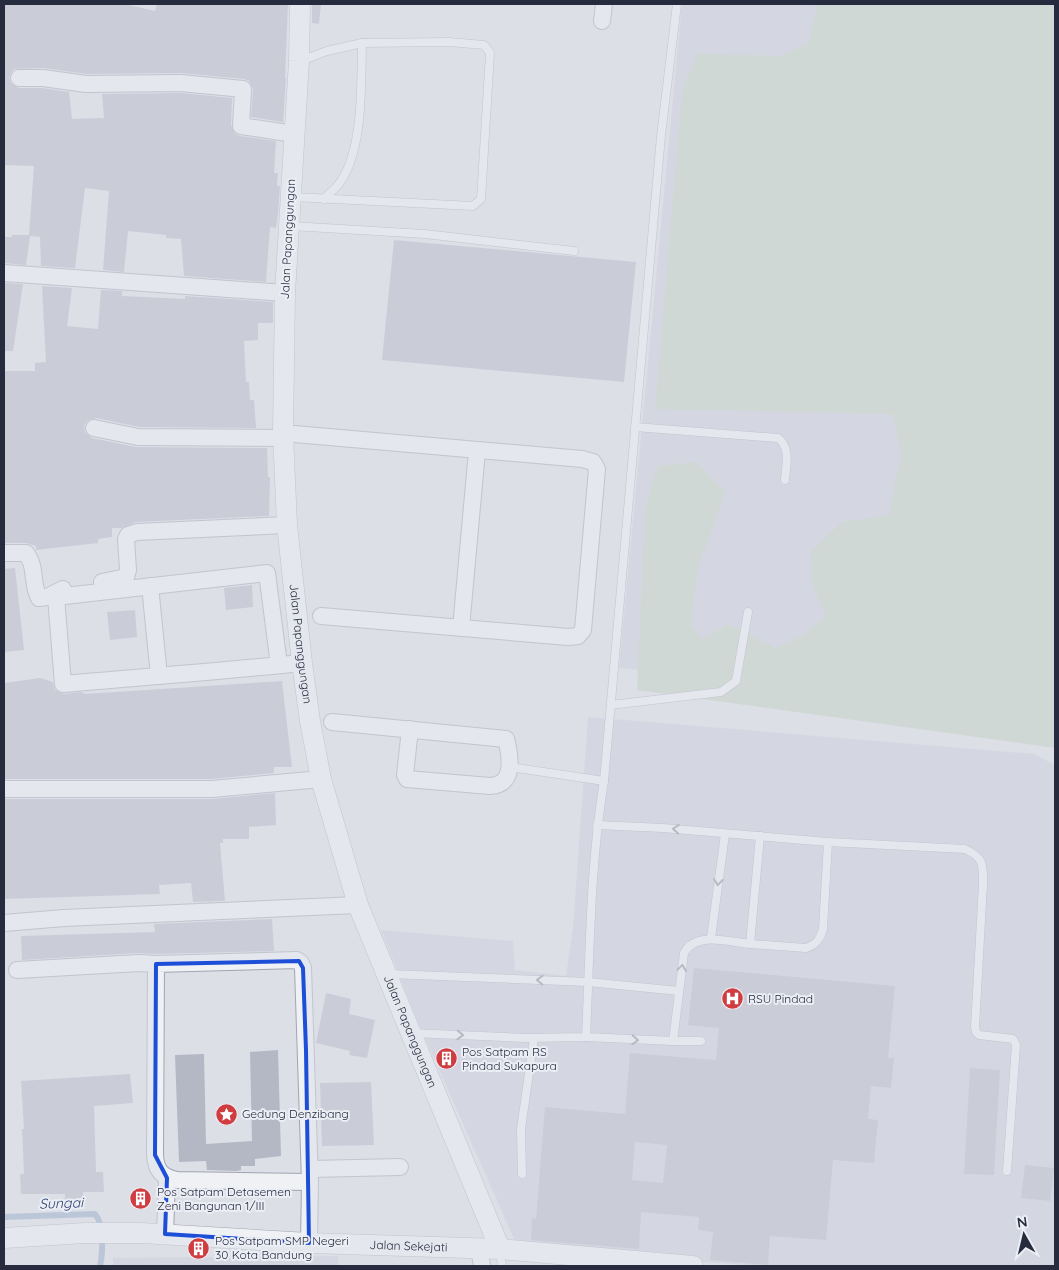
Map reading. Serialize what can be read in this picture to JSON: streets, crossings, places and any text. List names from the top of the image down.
{
  "streets": {
    "street": ["Jalan Papanggungan", "Jalan Sekejati"]
  },
  "crossings": [
    ["Jalan Papanggungan", "Jalan Sekejati"]
  ],
  "water": ["Sungai"],
  "places": {
    "hospital": ["RSU Pindad"],
    "building": ["Pos Satpam RS Pindad Sukapura", "Pos Satpam Detasemen Zeni Bangunan 1/III", "Pos Satpam SMP Negeri 30 Kota Bandung"],
    "place": ["Gedung Denzibang"]
  },
  "north": "top"
}
